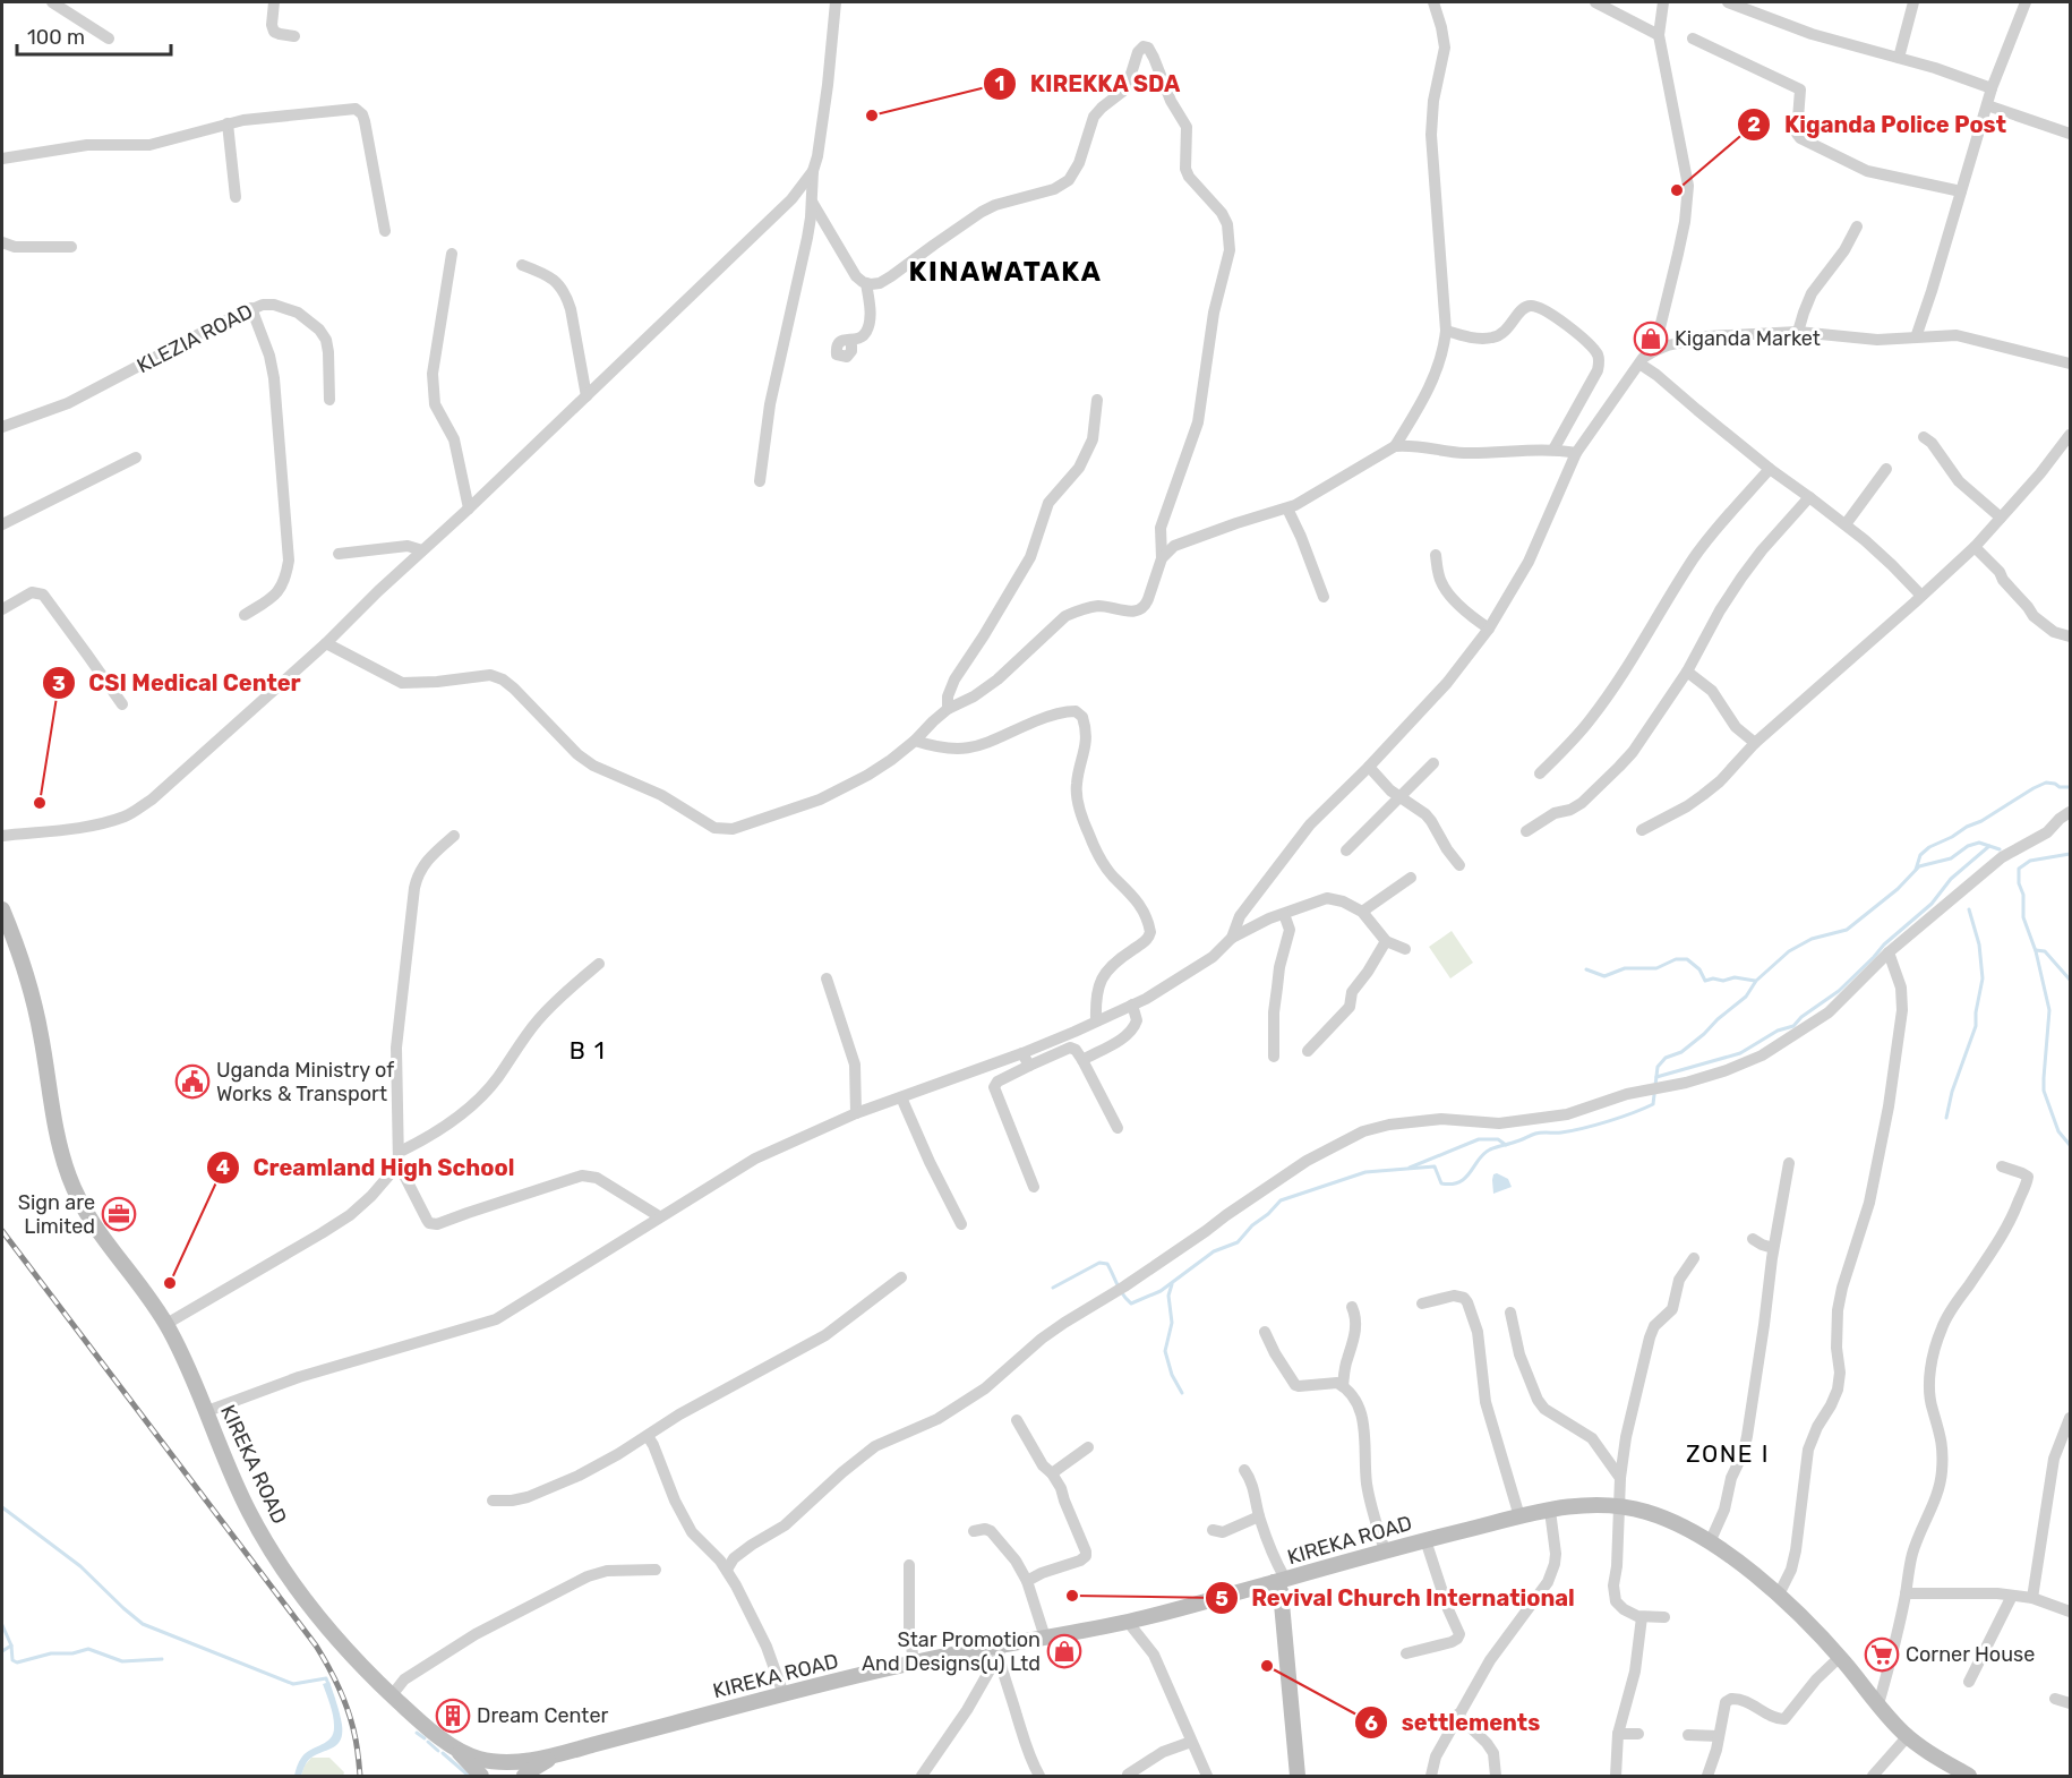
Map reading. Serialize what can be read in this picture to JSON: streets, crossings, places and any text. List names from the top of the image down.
{
  "streets": {
    "main road": ["KIREKA ROAD"],
    "street": ["KLEZIA ROAD"]
  },
  "districts": ["KINAWATAKA", "B 1", "ZONE I"],
  "places": {
    "other": [
      "KIREKKA SDA",
      "Kiganda Police Post",
      "CSI Medical Center",
      "Creamland High School",
      "Revival Church International",
      "settlements"
    ],
    "shop": ["Kiganda Market", "Star Promotion And Designs(u) Ltd"],
    "public building": ["Uganda Ministry of Works & Transport"],
    "office": ["Sign are Limited"],
    "supermarket": ["Corner House"],
    "building": ["Dream Center"]
  },
  "scale_bar": "100 m"
}
